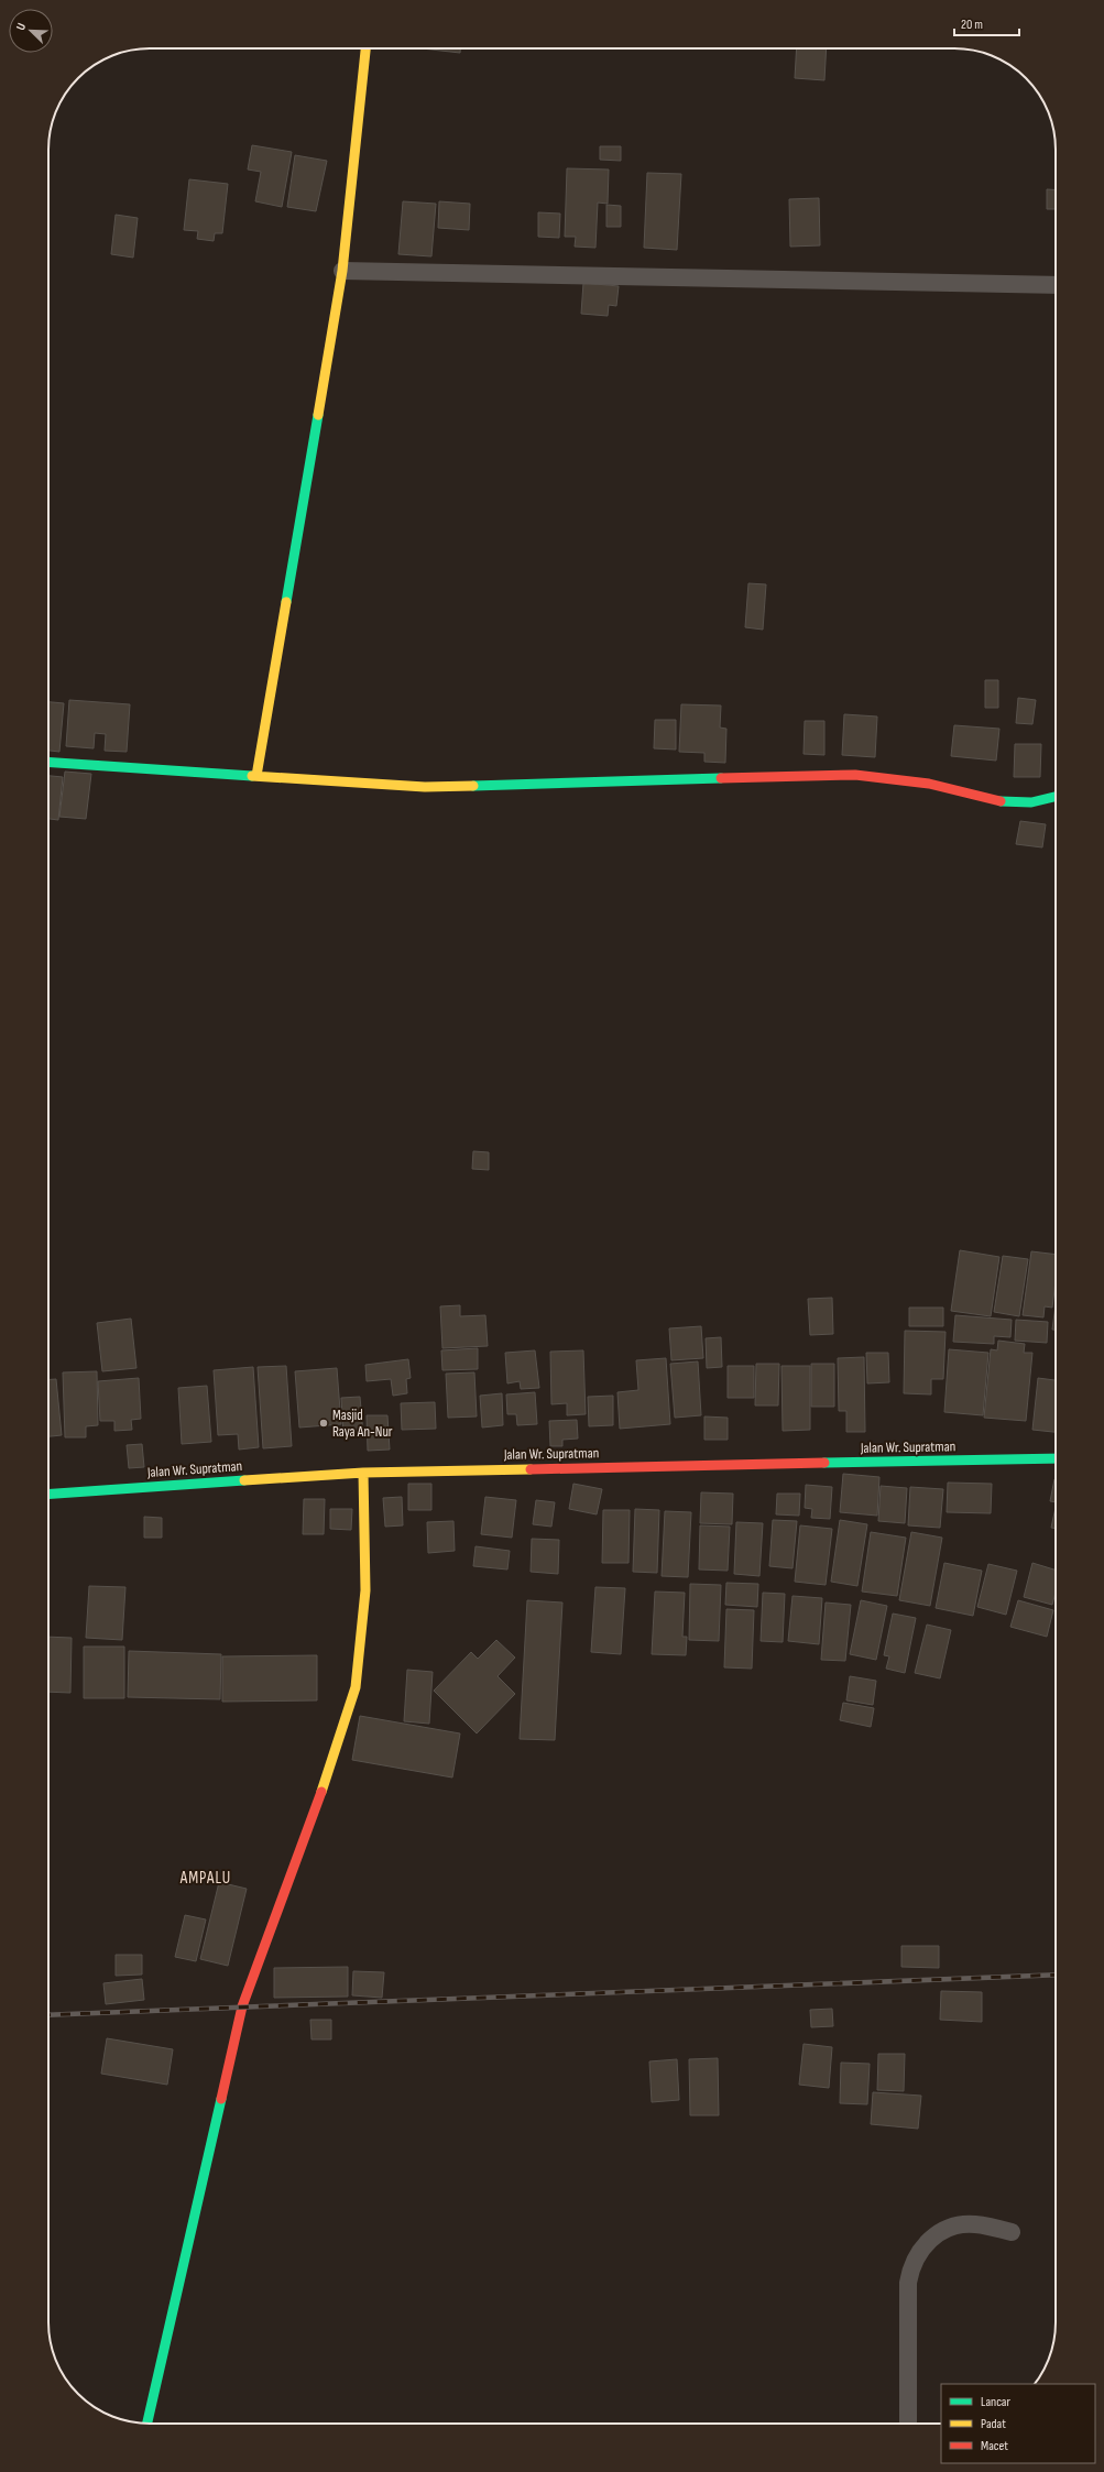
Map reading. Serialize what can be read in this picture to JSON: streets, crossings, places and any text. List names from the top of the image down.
{
  "streets": {
    "street": ["Jalan Wr. Supratman"]
  },
  "districts": ["AMPALU"],
  "places": ["Masjid Raya An-Nur"],
  "legend": ["Lancar", "Padat", "Macet"],
  "scale_bar": "20 m",
  "north": "top left"
}
